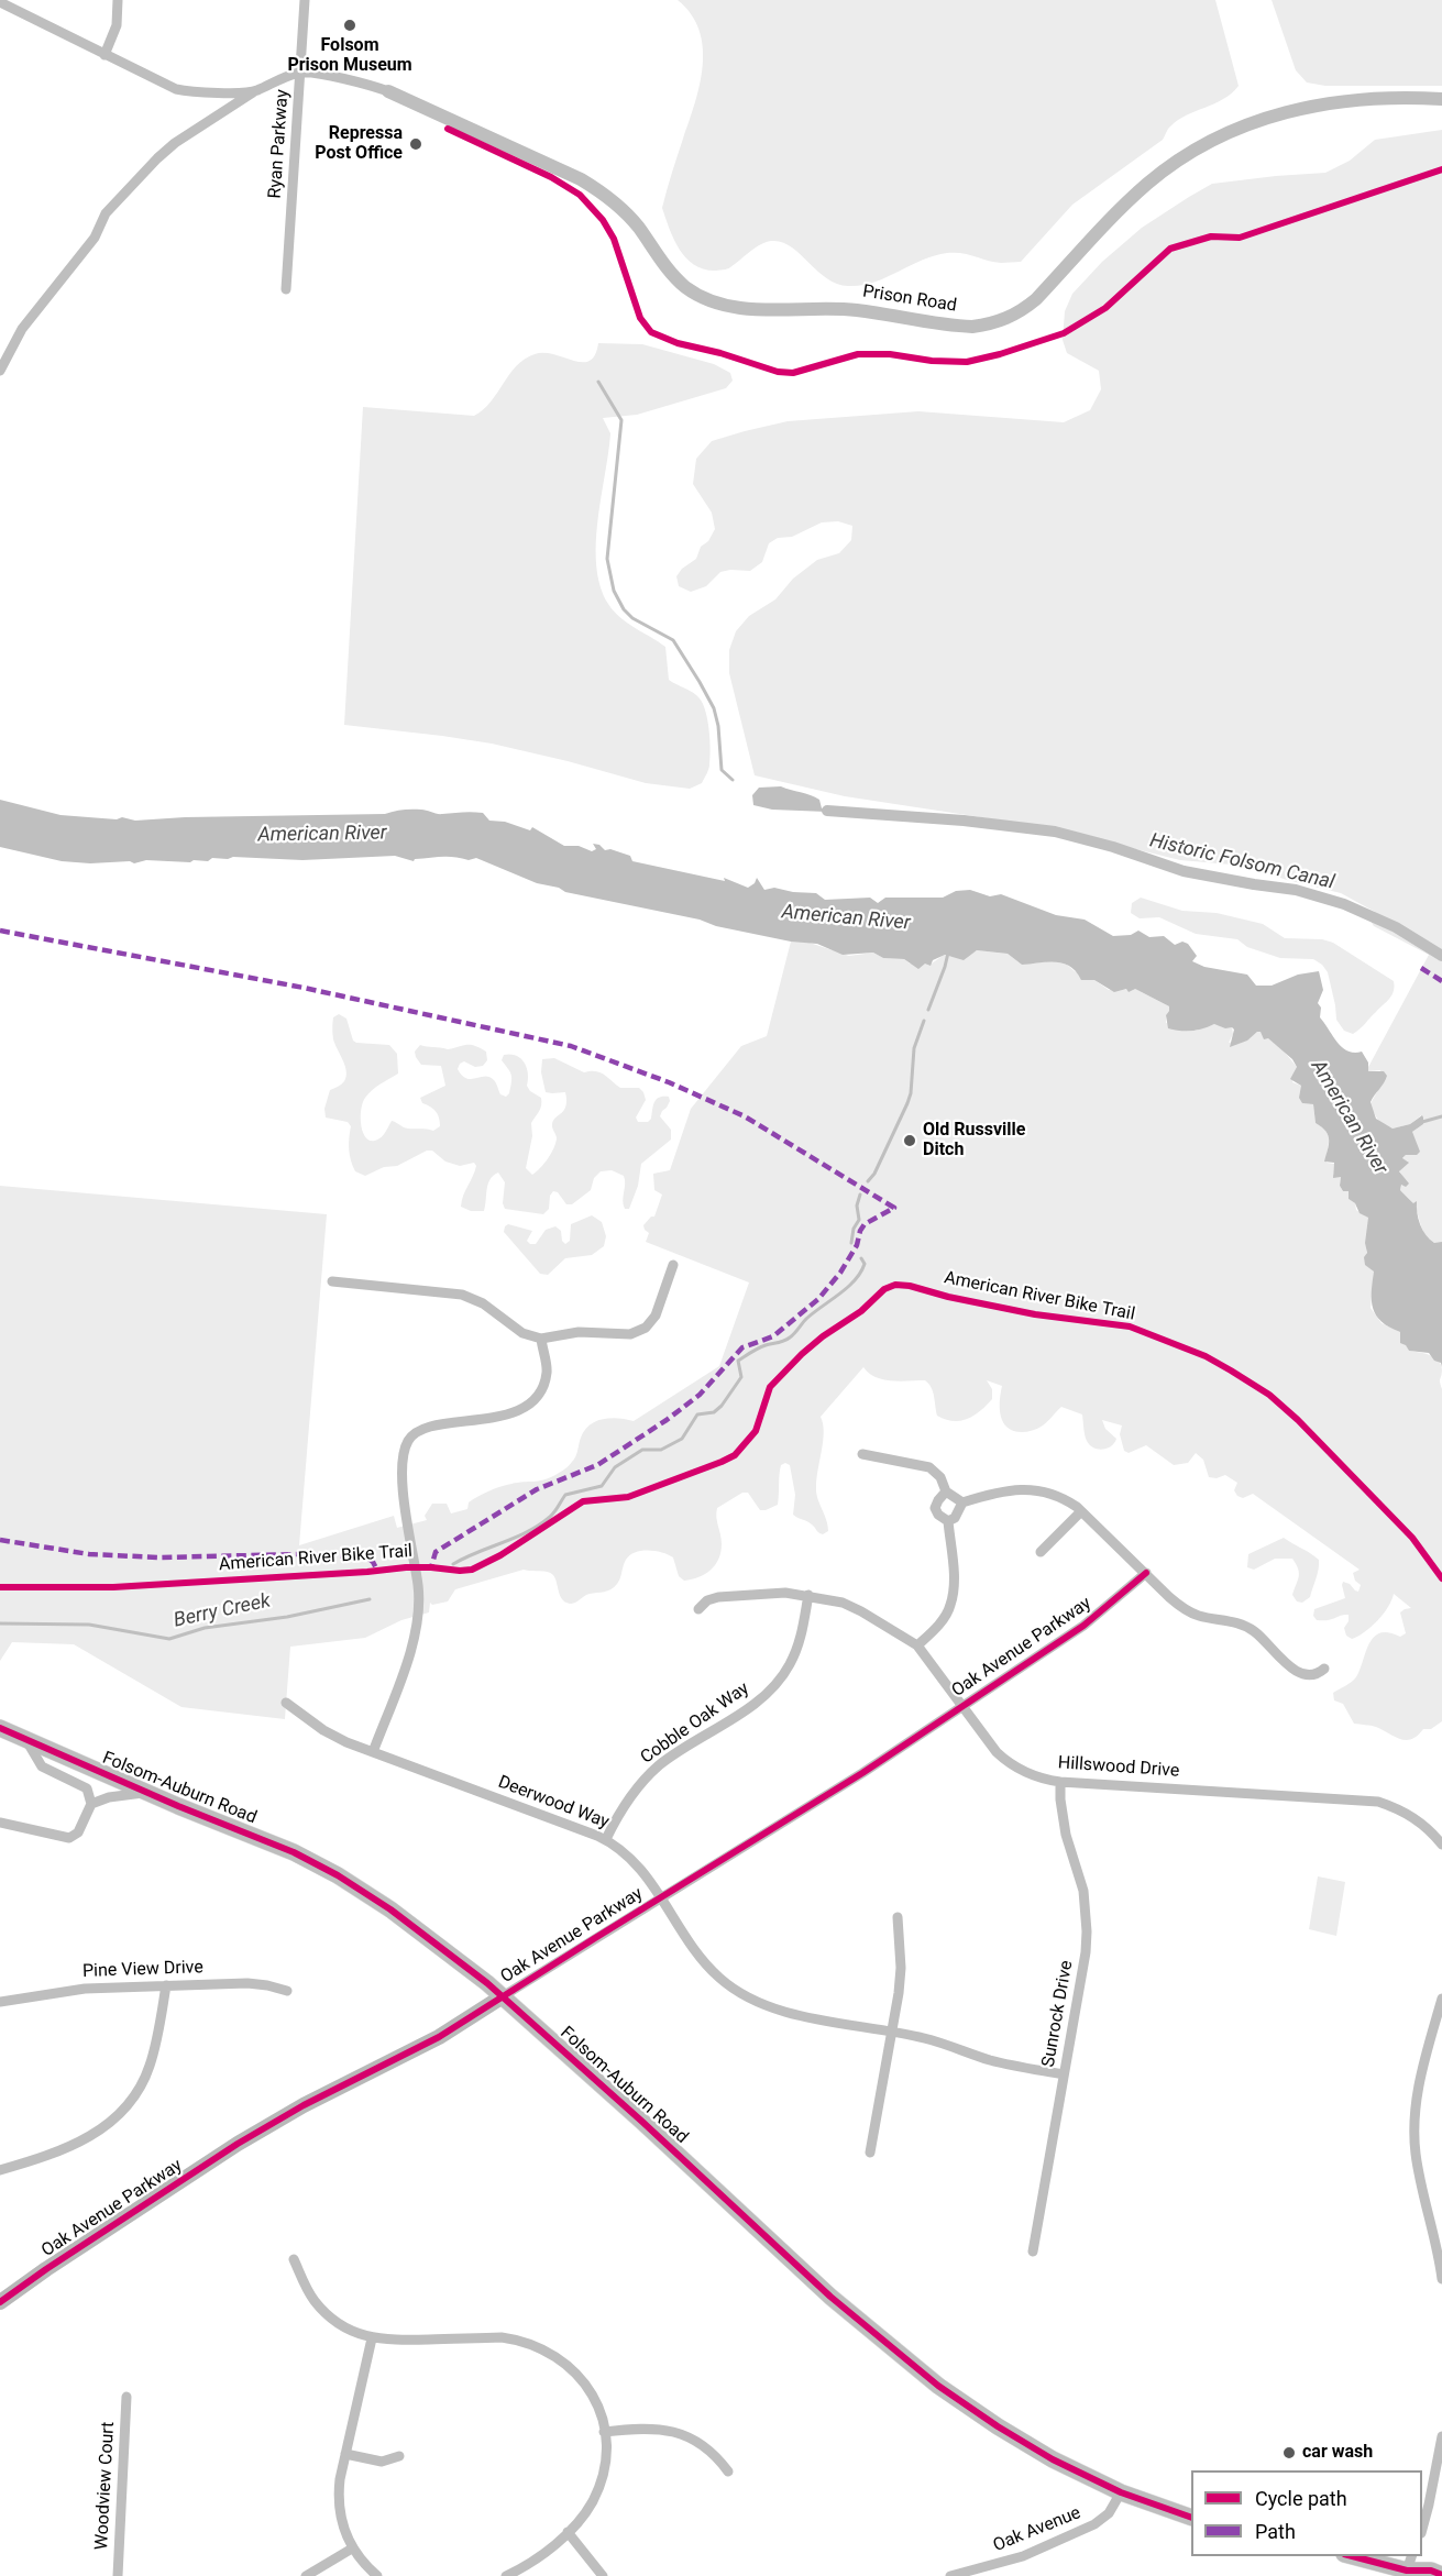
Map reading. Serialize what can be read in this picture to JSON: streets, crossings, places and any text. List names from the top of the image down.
{
  "streets": {
    "main road": ["Oak Avenue Parkway", "Folsom-Auburn Road"],
    "street": [
      "Ryan Parkway",
      "Prison Road",
      "Cobble Oak Way",
      "Hillswood Drive",
      "Deerwood Way",
      "Pine View Drive",
      "Sunrock Drive",
      "Woodview Court",
      "Oak Avenue"
    ],
    "cycle path": ["American River Bike Trail"]
  },
  "crossings": [
    ["Ryan Parkway", "Prison Road"],
    ["Oak Avenue Parkway", "Hillswood Drive"],
    ["Oak Avenue Parkway", "Folsom-Auburn Road"],
    ["Oak Avenue Parkway", "Deerwood Way"],
    ["Cobble Oak Way", "Hillswood Drive"],
    ["Cobble Oak Way", "Deerwood Way"],
    ["Hillswood Drive", "Sunrock Drive"],
    ["Folsom-Auburn Road", "Oak Avenue"],
    ["Deerwood Way", "Sunrock Drive"]
  ],
  "water": ["American River", "Historic Folsom Canal", "Berry Creek"],
  "places": [
    "Folsom Prison Museum",
    "Repressa Post Office",
    "Old Russville Ditch",
    "car wash"
  ],
  "legend": ["Cycle path", "Path"]
}
